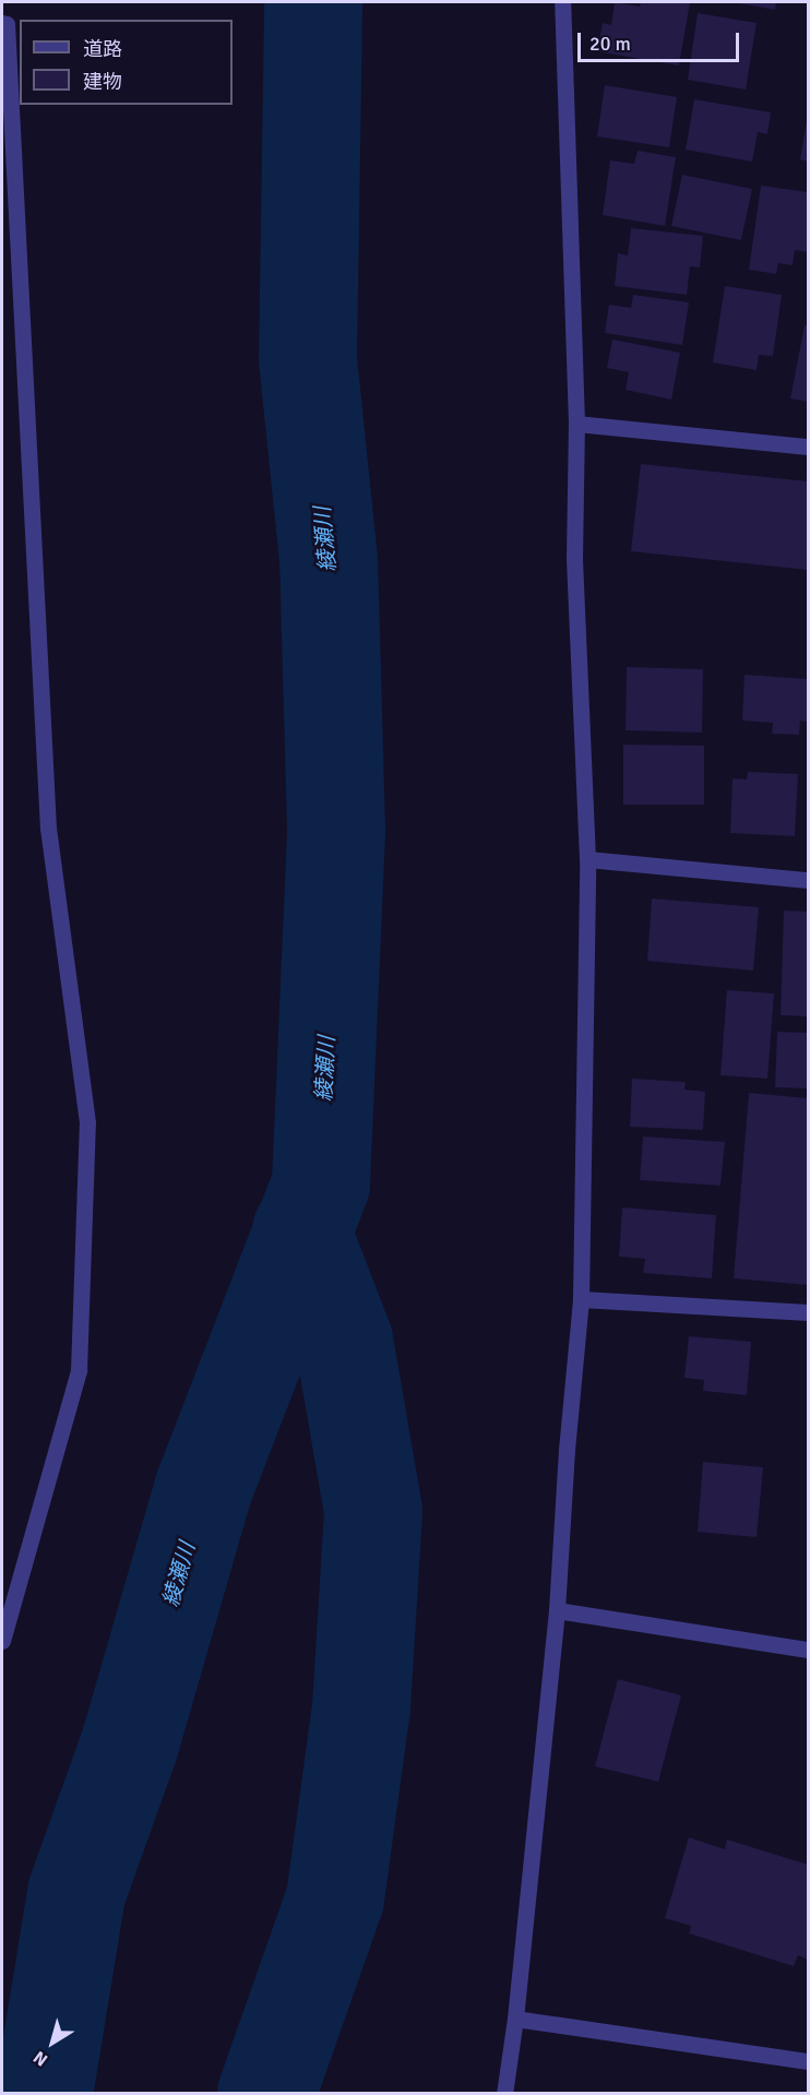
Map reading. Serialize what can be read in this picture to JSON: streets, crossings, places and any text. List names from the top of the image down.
{
  "water": ["綾瀬川"],
  "legend": ["道路", "建物"],
  "scale_bar": "20 m",
  "north": "bottom left"
}
